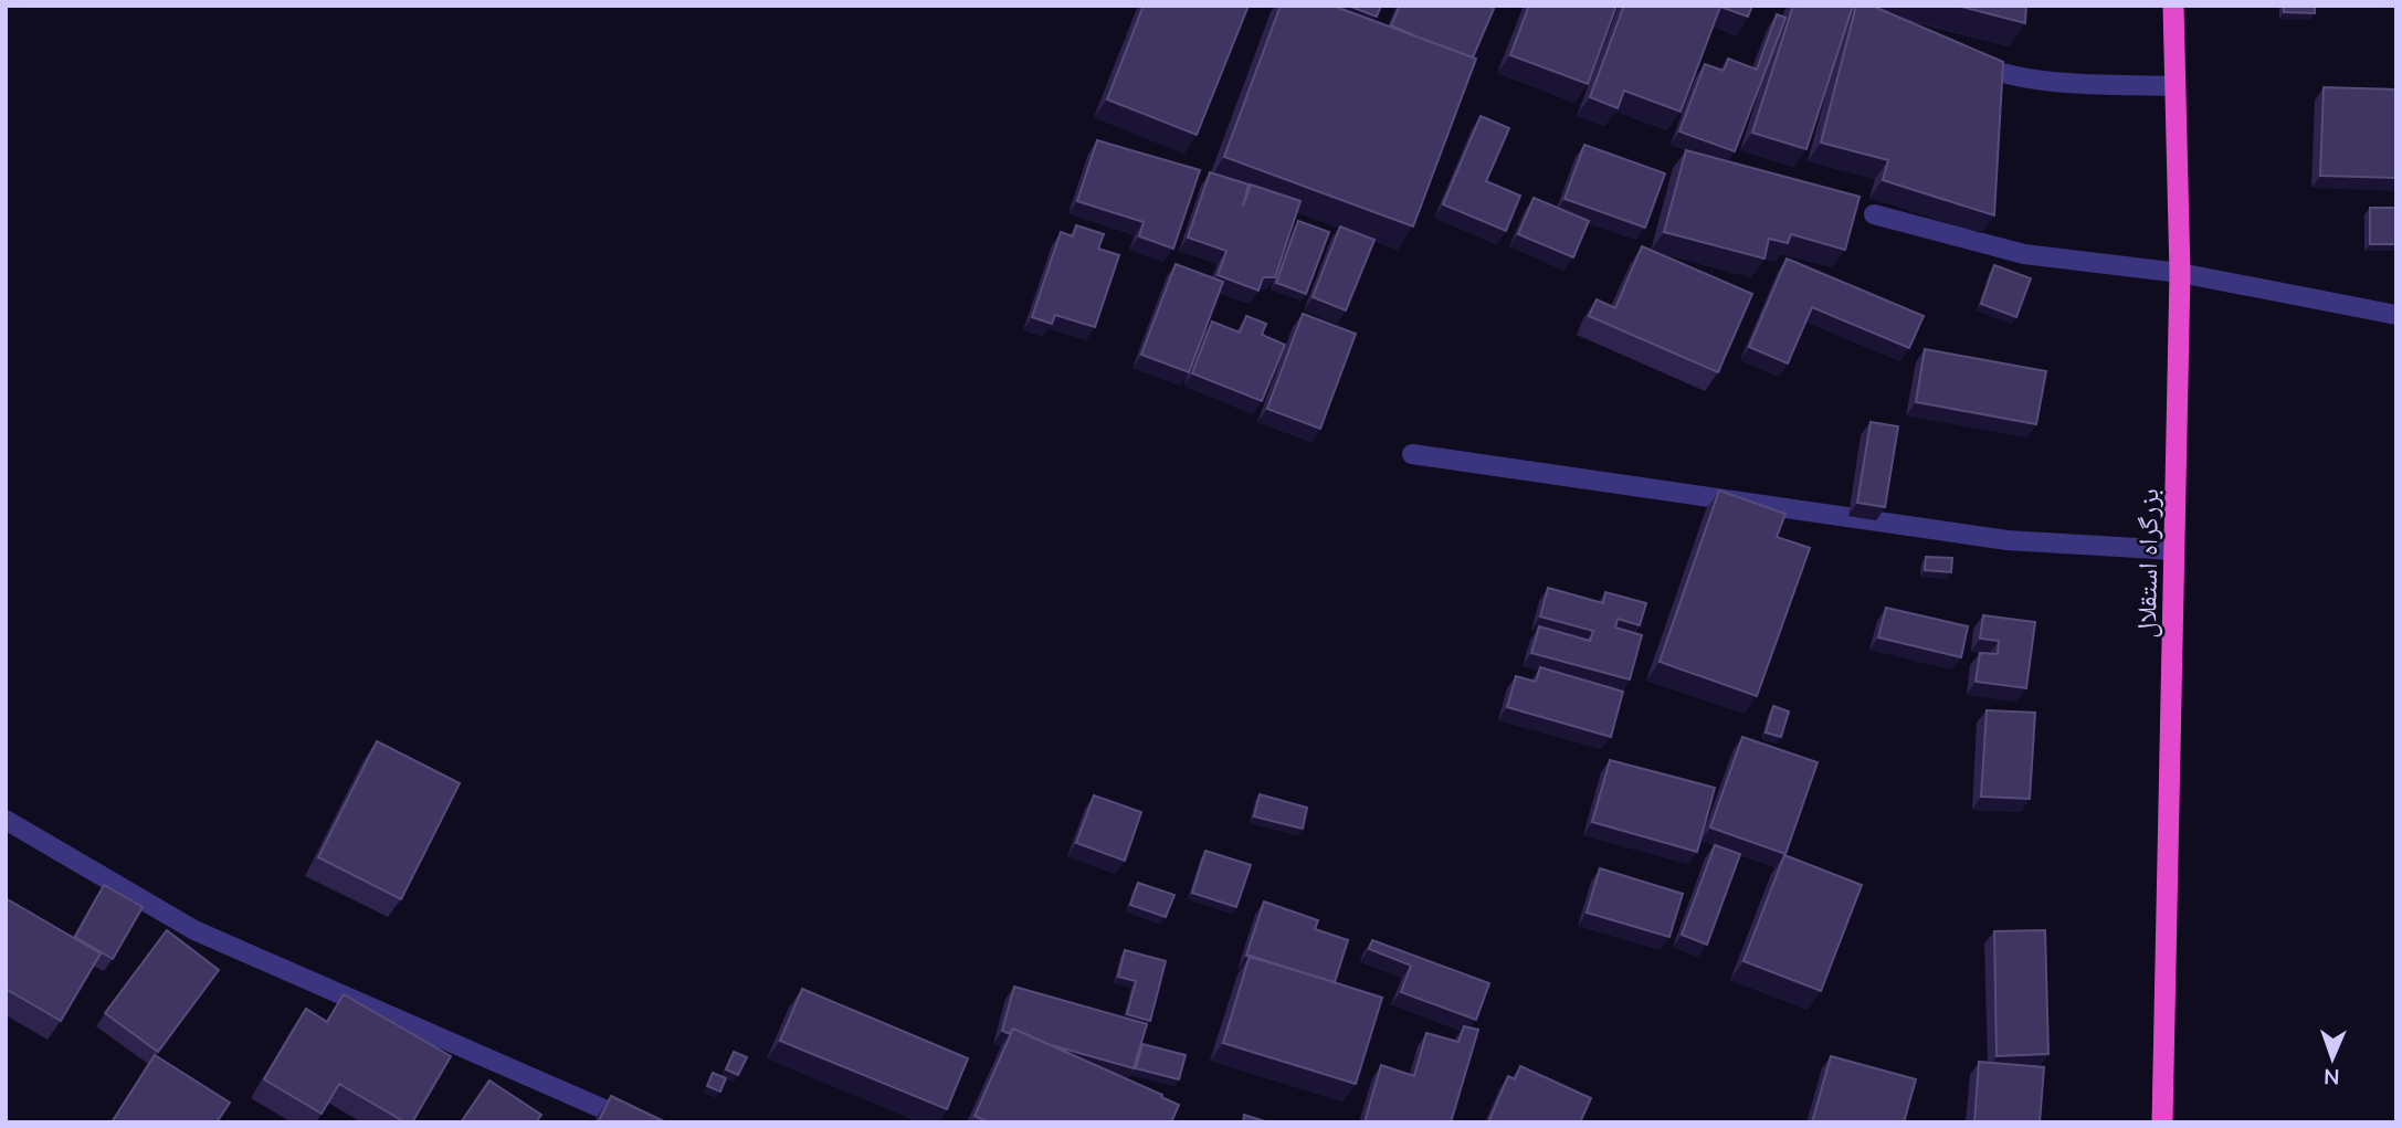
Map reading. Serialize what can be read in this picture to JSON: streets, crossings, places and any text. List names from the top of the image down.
{
  "streets": {
    "highway": ["بزرگراه استقلال"]
  },
  "north": "bottom"
}
